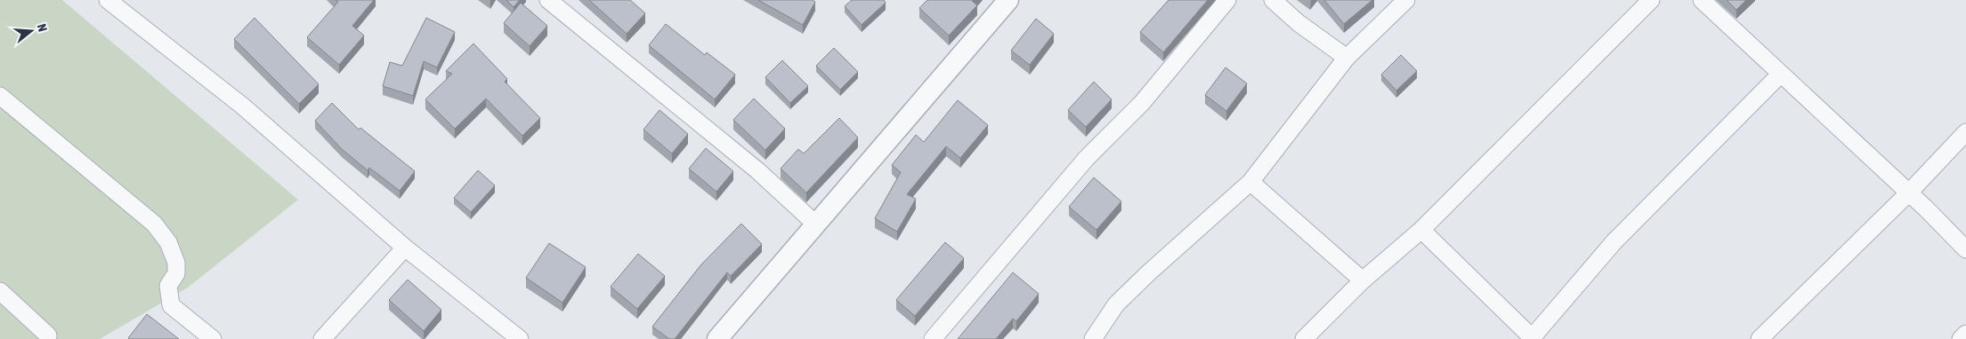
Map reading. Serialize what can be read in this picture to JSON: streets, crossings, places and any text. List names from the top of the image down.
{
  "north": "right"
}
